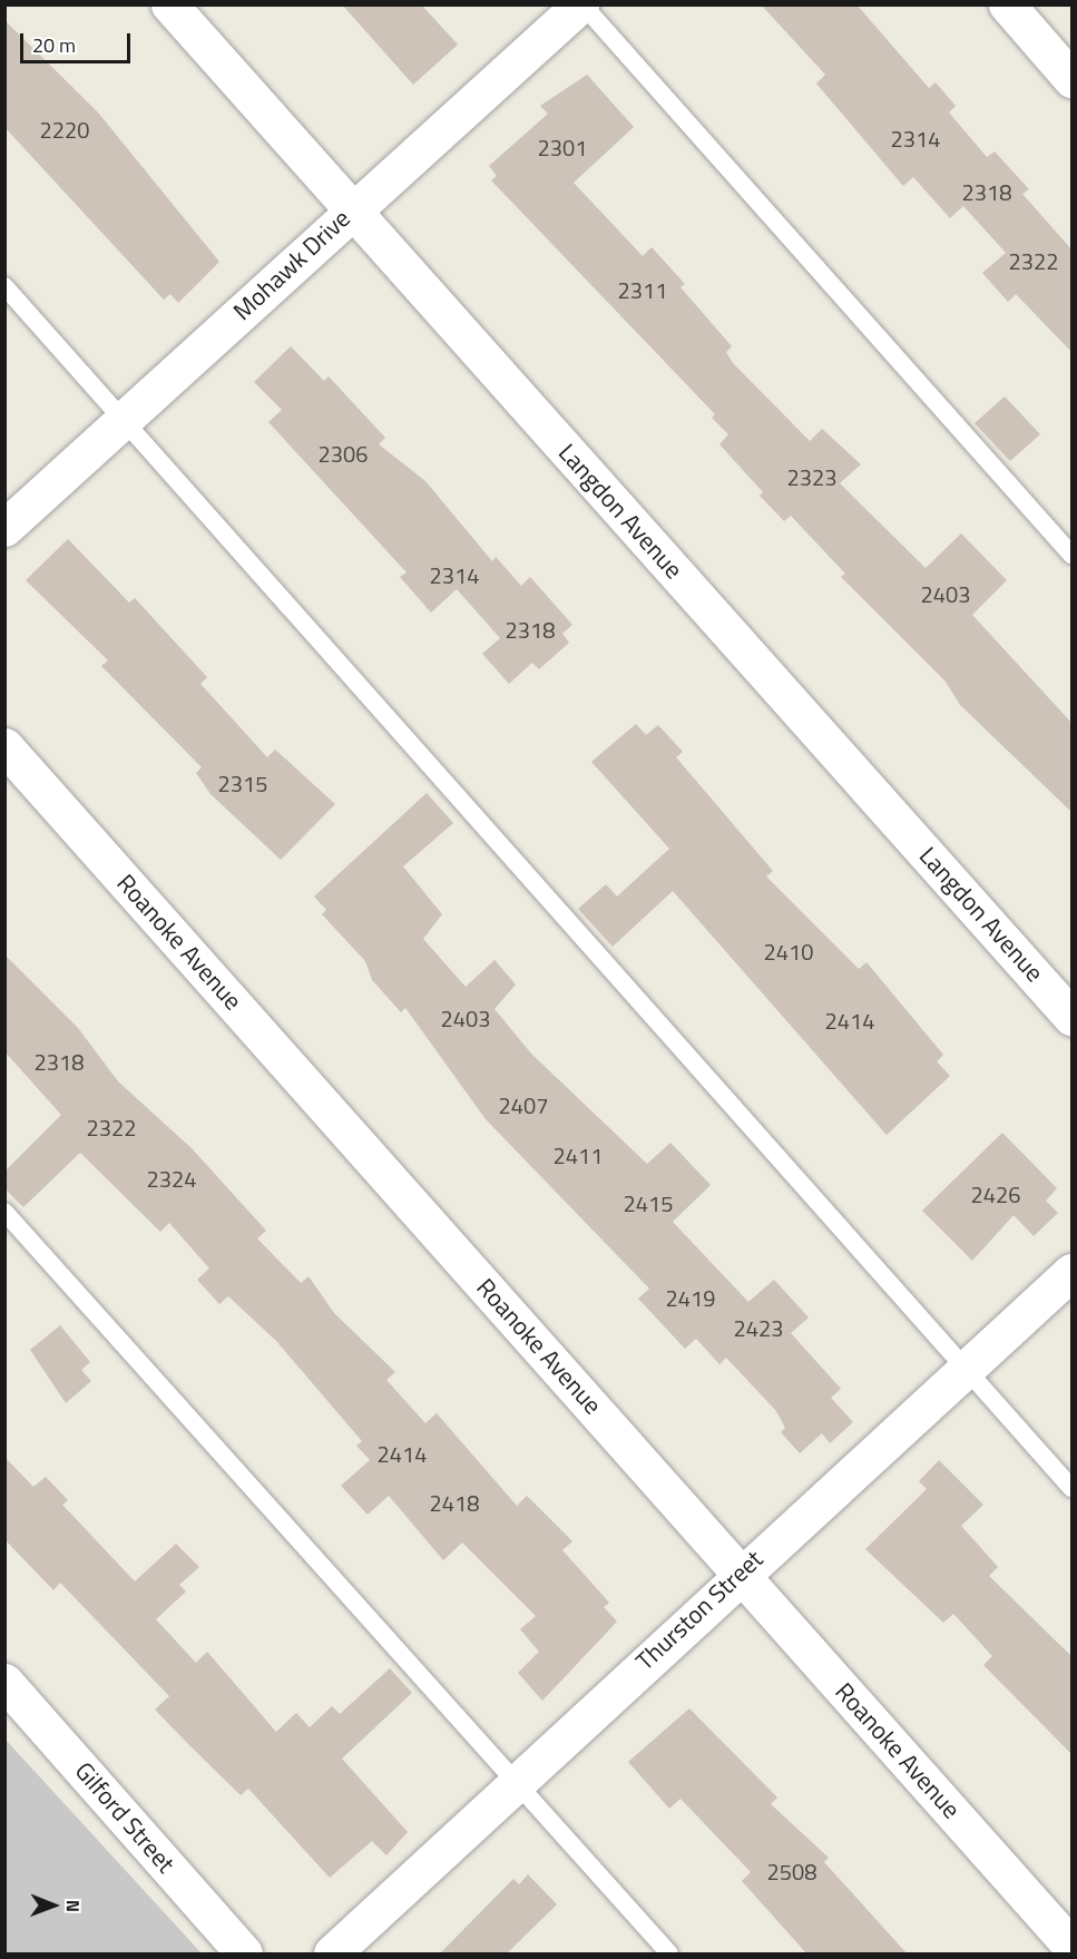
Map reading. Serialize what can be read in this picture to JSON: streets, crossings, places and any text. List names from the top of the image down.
{
  "streets": {
    "street": [
      "Mohawk Drive",
      "Langdon Avenue",
      "Roanoke Avenue",
      "Thurston Street",
      "Gilford Street"
    ]
  },
  "crossings": [
    ["Mohawk Drive", "Langdon Avenue"],
    ["Roanoke Avenue", "Thurston Street"]
  ],
  "house_numbers": [
    "2220",
    "2314",
    "2301",
    "2318",
    "2322",
    "2311",
    "2306",
    "2323",
    "2314",
    "2403",
    "2318",
    "2315",
    "2410",
    "2403",
    "2414",
    "2318",
    "2407",
    "2322",
    "2411",
    "2324",
    "2426",
    "2415",
    "2419",
    "2423",
    "2414",
    "2418",
    "2508"
  ],
  "scale_bar": "20 m",
  "north": "right"
}
